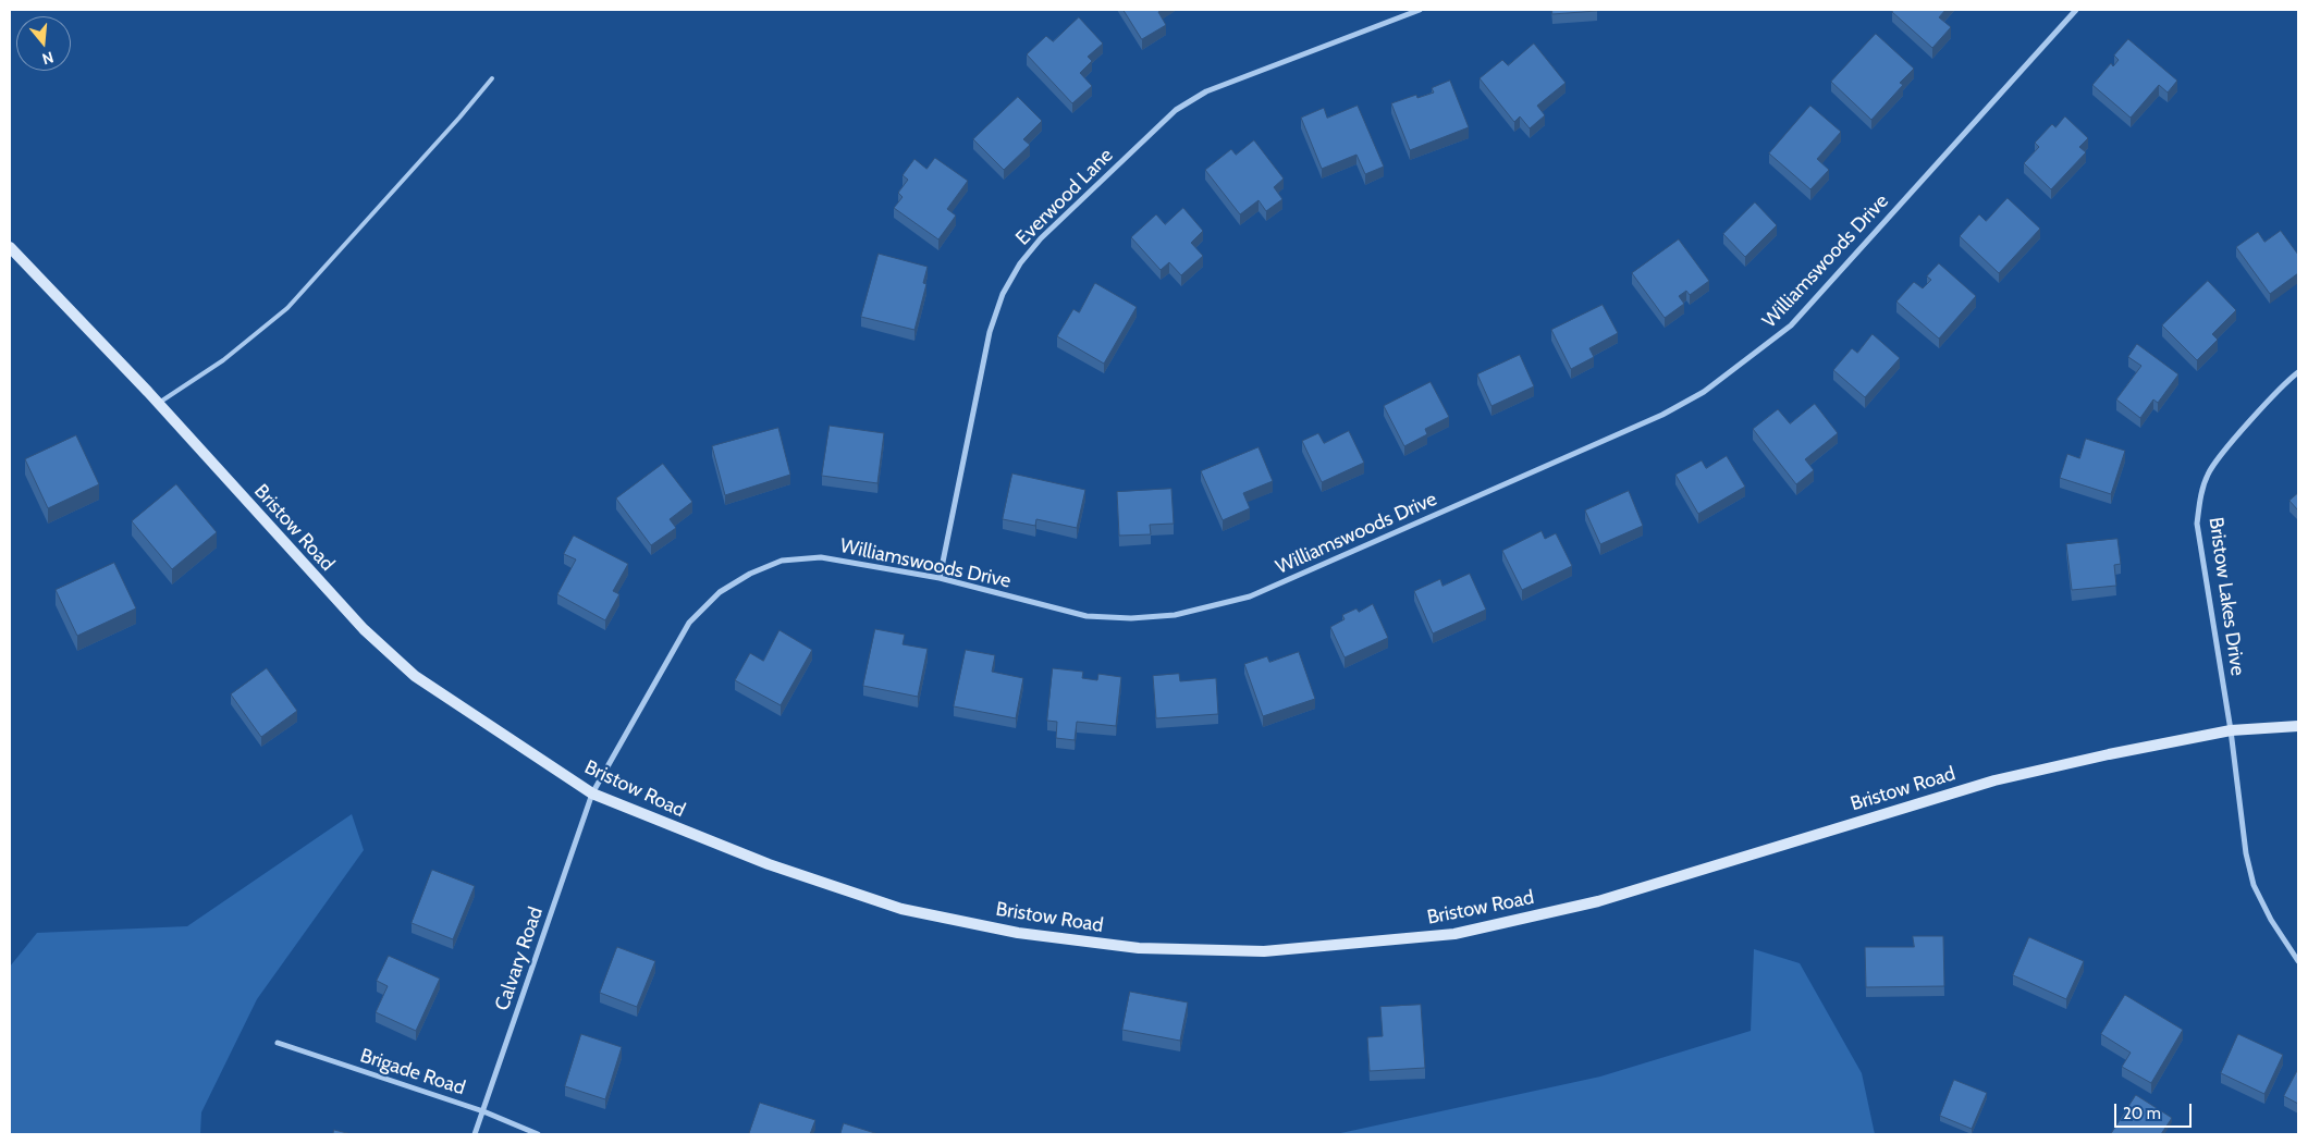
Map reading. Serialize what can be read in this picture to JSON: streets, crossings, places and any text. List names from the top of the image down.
{
  "streets": {
    "main road": ["Bristow Road"],
    "street": [
      "Everwood Lane",
      "Williamswoods Drive",
      "Bristow Lakes Drive",
      "Calvary Road",
      "Brigade Road"
    ]
  },
  "crossings": [
    ["Everwood Lane", "Williamswoods Drive"],
    ["Williamswoods Drive", "Bristow Road"],
    ["Williamswoods Drive", "Calvary Road"],
    ["Bristow Road", "Bristow Lakes Drive"],
    ["Bristow Road", "Calvary Road"],
    ["Calvary Road", "Brigade Road"]
  ],
  "scale_bar": "20 m",
  "north": "bottom"
}
